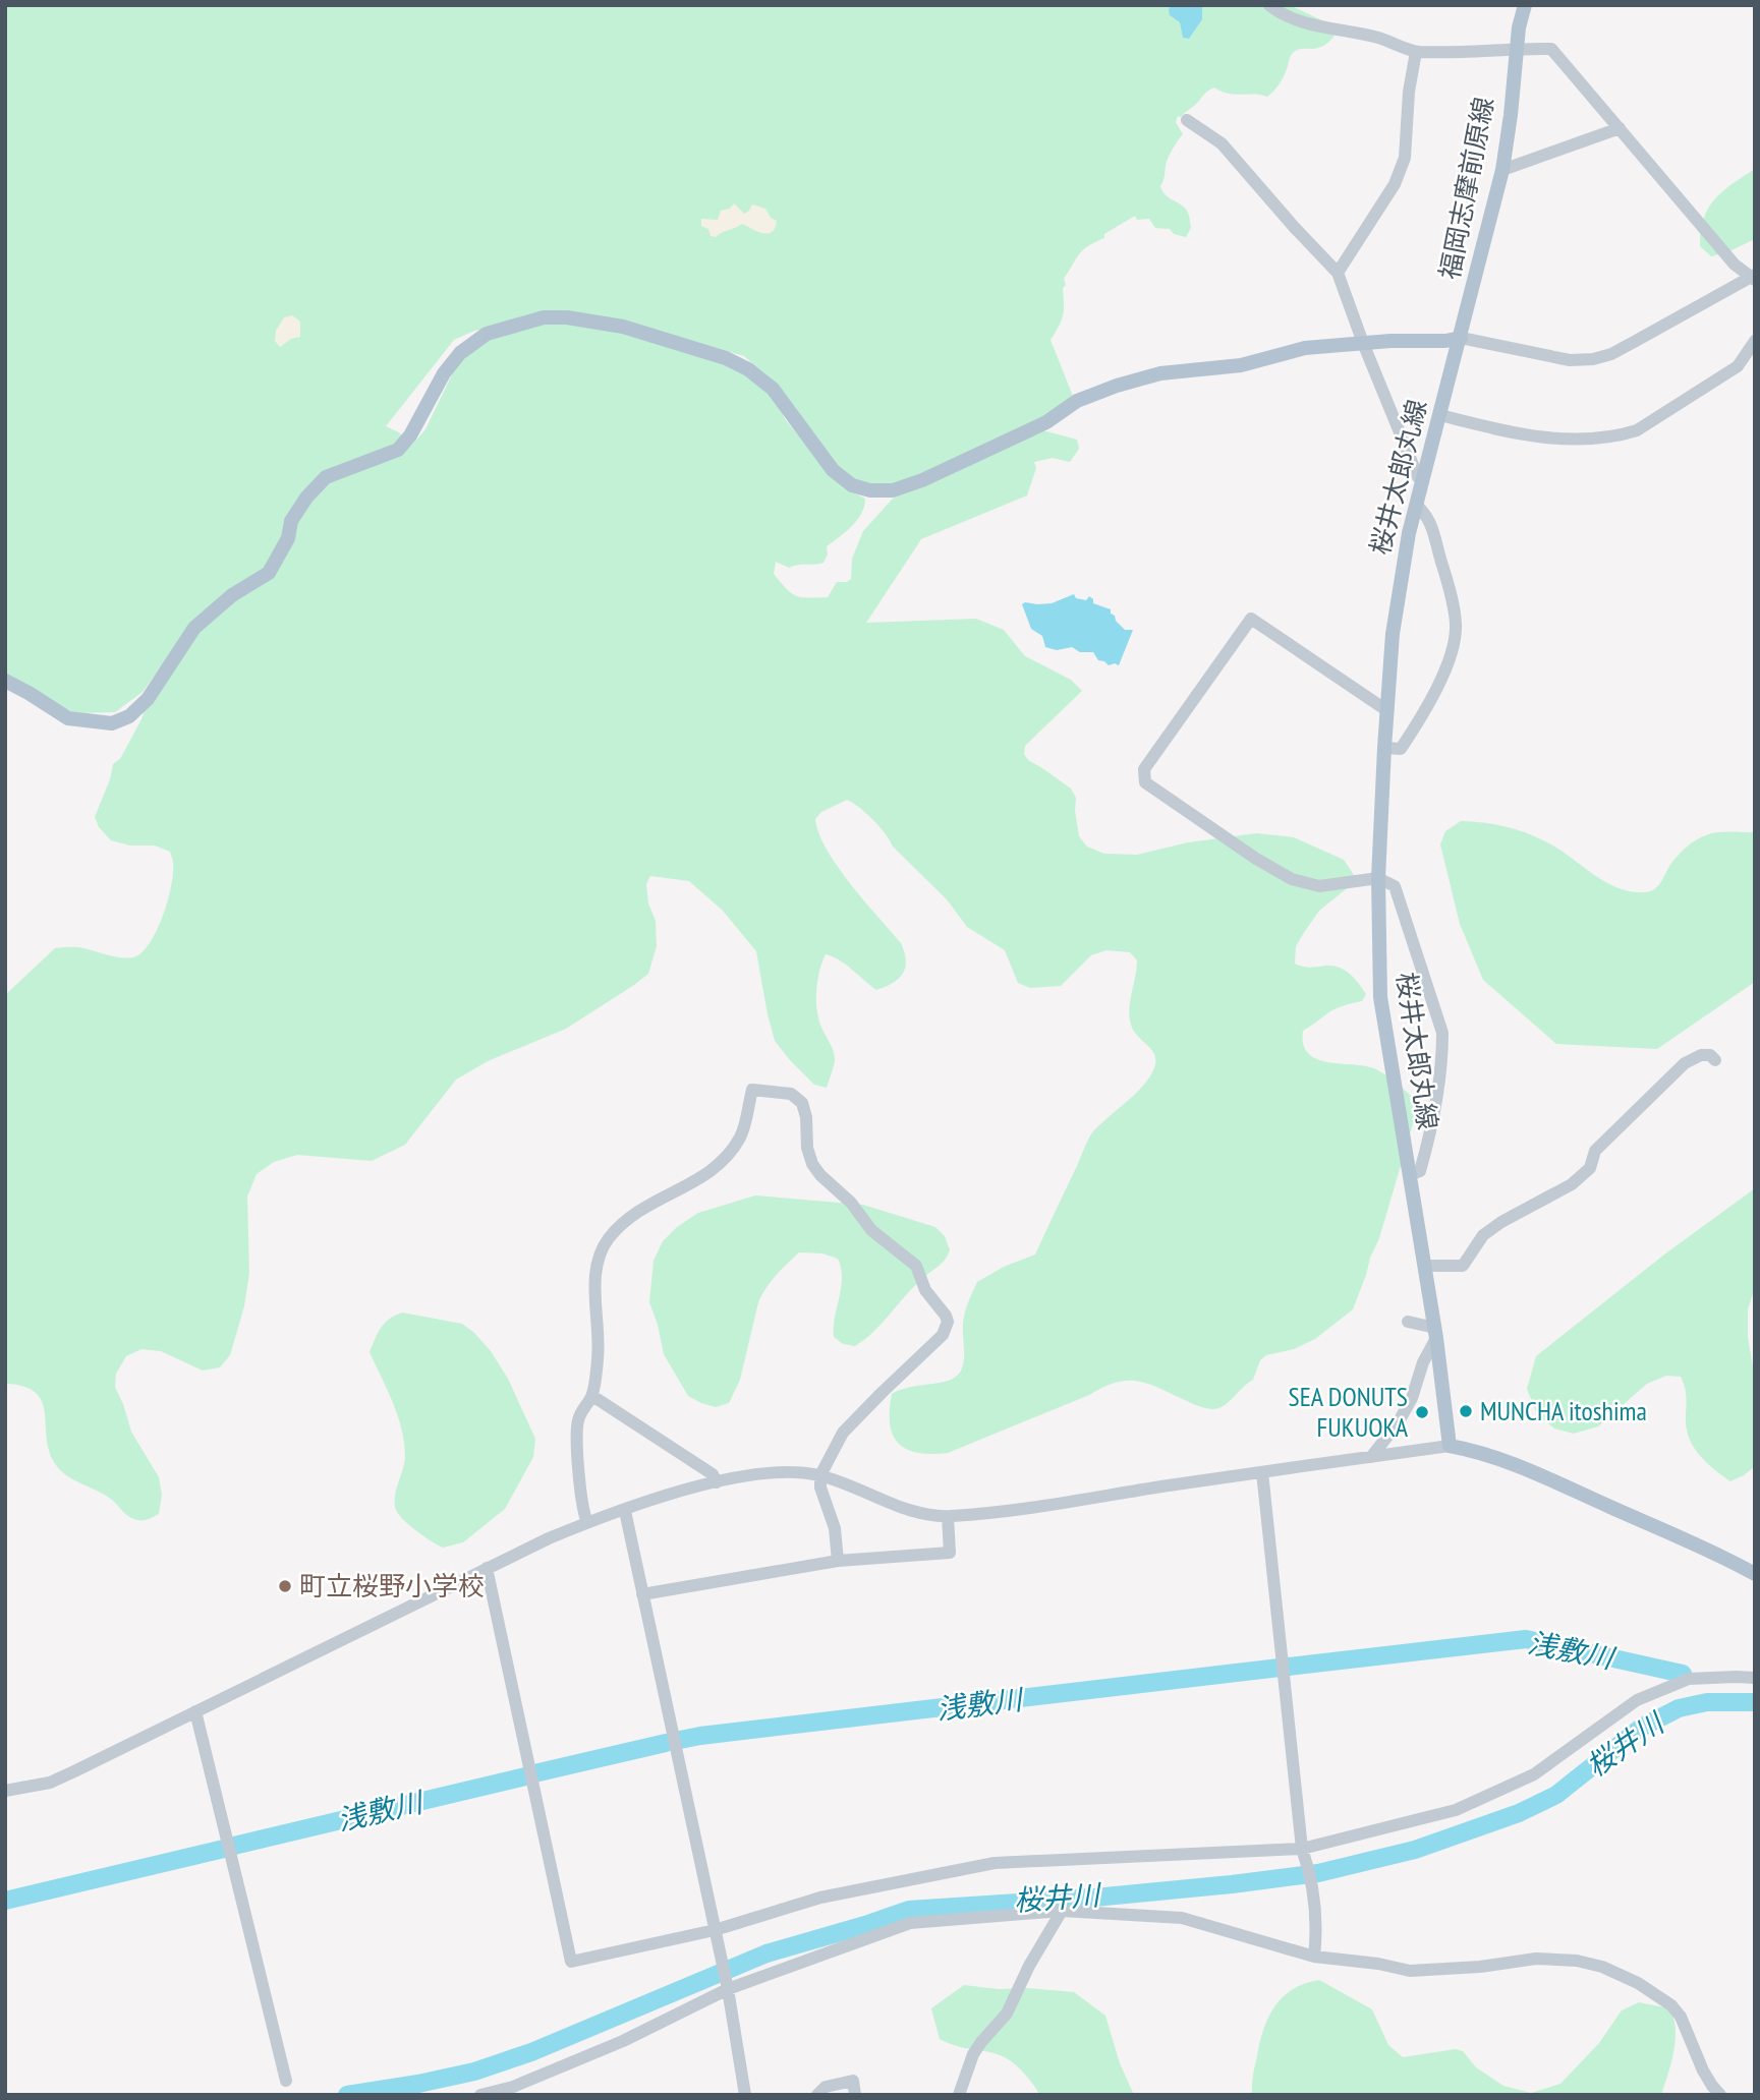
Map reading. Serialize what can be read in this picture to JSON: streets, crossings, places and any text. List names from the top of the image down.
{
  "streets": {
    "main road": ["福岡志摩前原線", "桜井太郎丸線"]
  },
  "crossings": [
    ["福岡志摩前原線", "桜井太郎丸線"]
  ],
  "water": ["浅敷川", "桜井川"],
  "places": ["MUNCHA itoshima", "SEA DONUTS FUKUOKA", "町立桜野小学校"]
}
